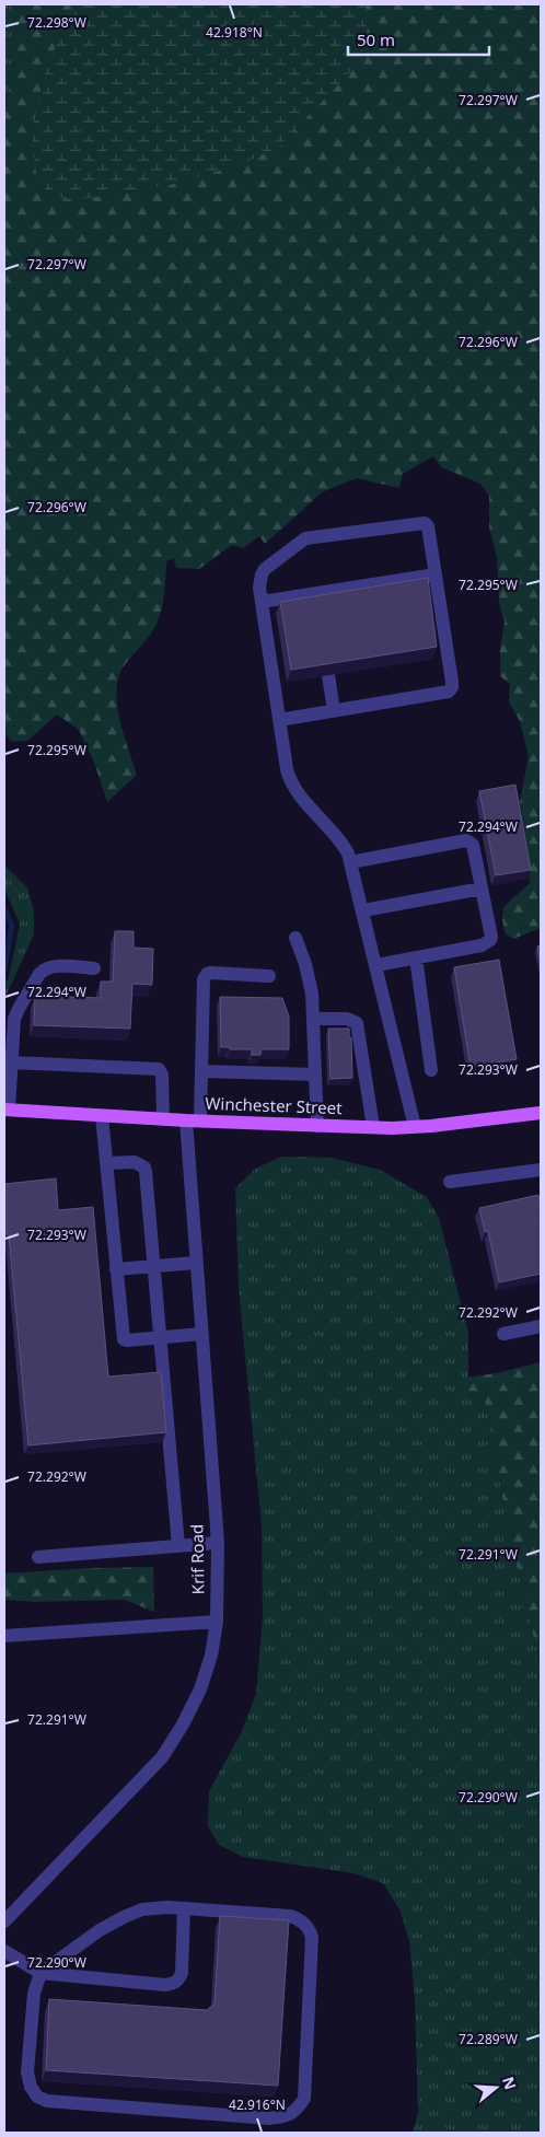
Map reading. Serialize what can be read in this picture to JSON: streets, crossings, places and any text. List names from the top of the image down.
{
  "streets": {
    "main road": ["Winchester Street"],
    "street": ["Krif Road"]
  },
  "crossings": [
    ["Winchester Street", "Krif Road"]
  ],
  "scale_bar": "50 m",
  "north": "right",
  "coordinates": [
    "72.298°W",
    "42.918°N",
    "72.297°W",
    "72.296°W",
    "72.295°W",
    "72.294°W",
    "72.293°W",
    "72.292°W",
    "72.291°W",
    "72.290°W",
    "72.289°W",
    "42.916°N"
  ]
}
